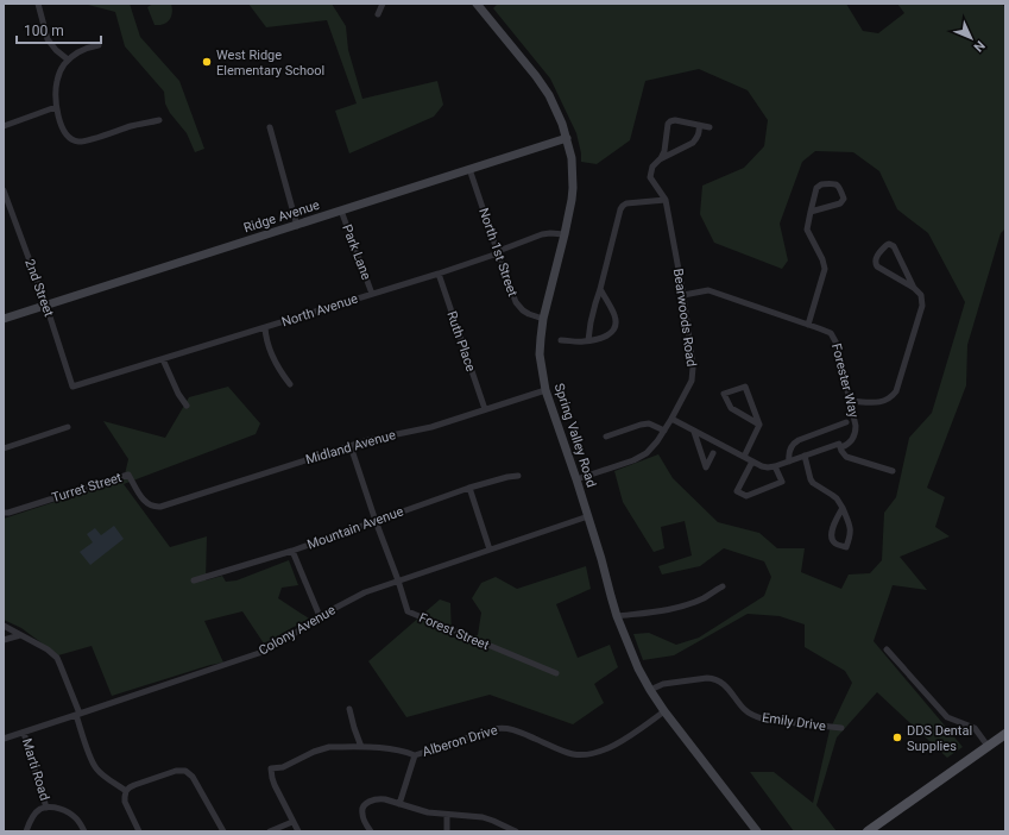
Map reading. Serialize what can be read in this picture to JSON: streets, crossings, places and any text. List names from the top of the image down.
{
  "streets": {
    "street": [
      "Ridge Avenue",
      "Park Lane",
      "North 1st Street",
      "2nd Street",
      "North Avenue",
      "Bearwoods Road",
      "Ruth Place",
      "Forester Way",
      "Spring Valley Road",
      "Midland Avenue",
      "Turret Street",
      "Mountain Avenue",
      "Colony Avenue",
      "Forest Street",
      "Emily Drive",
      "Alberon Drive",
      "Marti Road"
    ]
  },
  "crossings": [
    ["Ridge Avenue", "Park Lane"],
    ["Ridge Avenue", "North 1st Street"],
    ["Ridge Avenue", "2nd Street"],
    ["Ridge Avenue", "Spring Valley Road"],
    ["Park Lane", "North Avenue"],
    ["North 1st Street", "North Avenue"],
    ["North 1st Street", "Spring Valley Road"],
    ["2nd Street", "North Avenue"],
    ["North Avenue", "Ruth Place"],
    ["North Avenue", "Spring Valley Road"],
    ["Bearwoods Road", "Forester Way"],
    ["Bearwoods Road", "Spring Valley Road"],
    ["Ruth Place", "Midland Avenue"],
    ["Spring Valley Road", "Midland Avenue"],
    ["Spring Valley Road", "Colony Avenue"],
    ["Spring Valley Road", "Emily Drive"],
    ["Spring Valley Road", "Alberon Drive"],
    ["Midland Avenue", "Turret Street"],
    ["Midland Avenue", "Forest Street"],
    ["Mountain Avenue", "Forest Street"],
    ["Colony Avenue", "Forest Street"],
    ["Colony Avenue", "Marti Road"]
  ],
  "places": ["West Ridge Elementary School", "DDS Dental Supplies"],
  "scale_bar": "100 m",
  "north": "bottom right"
}
